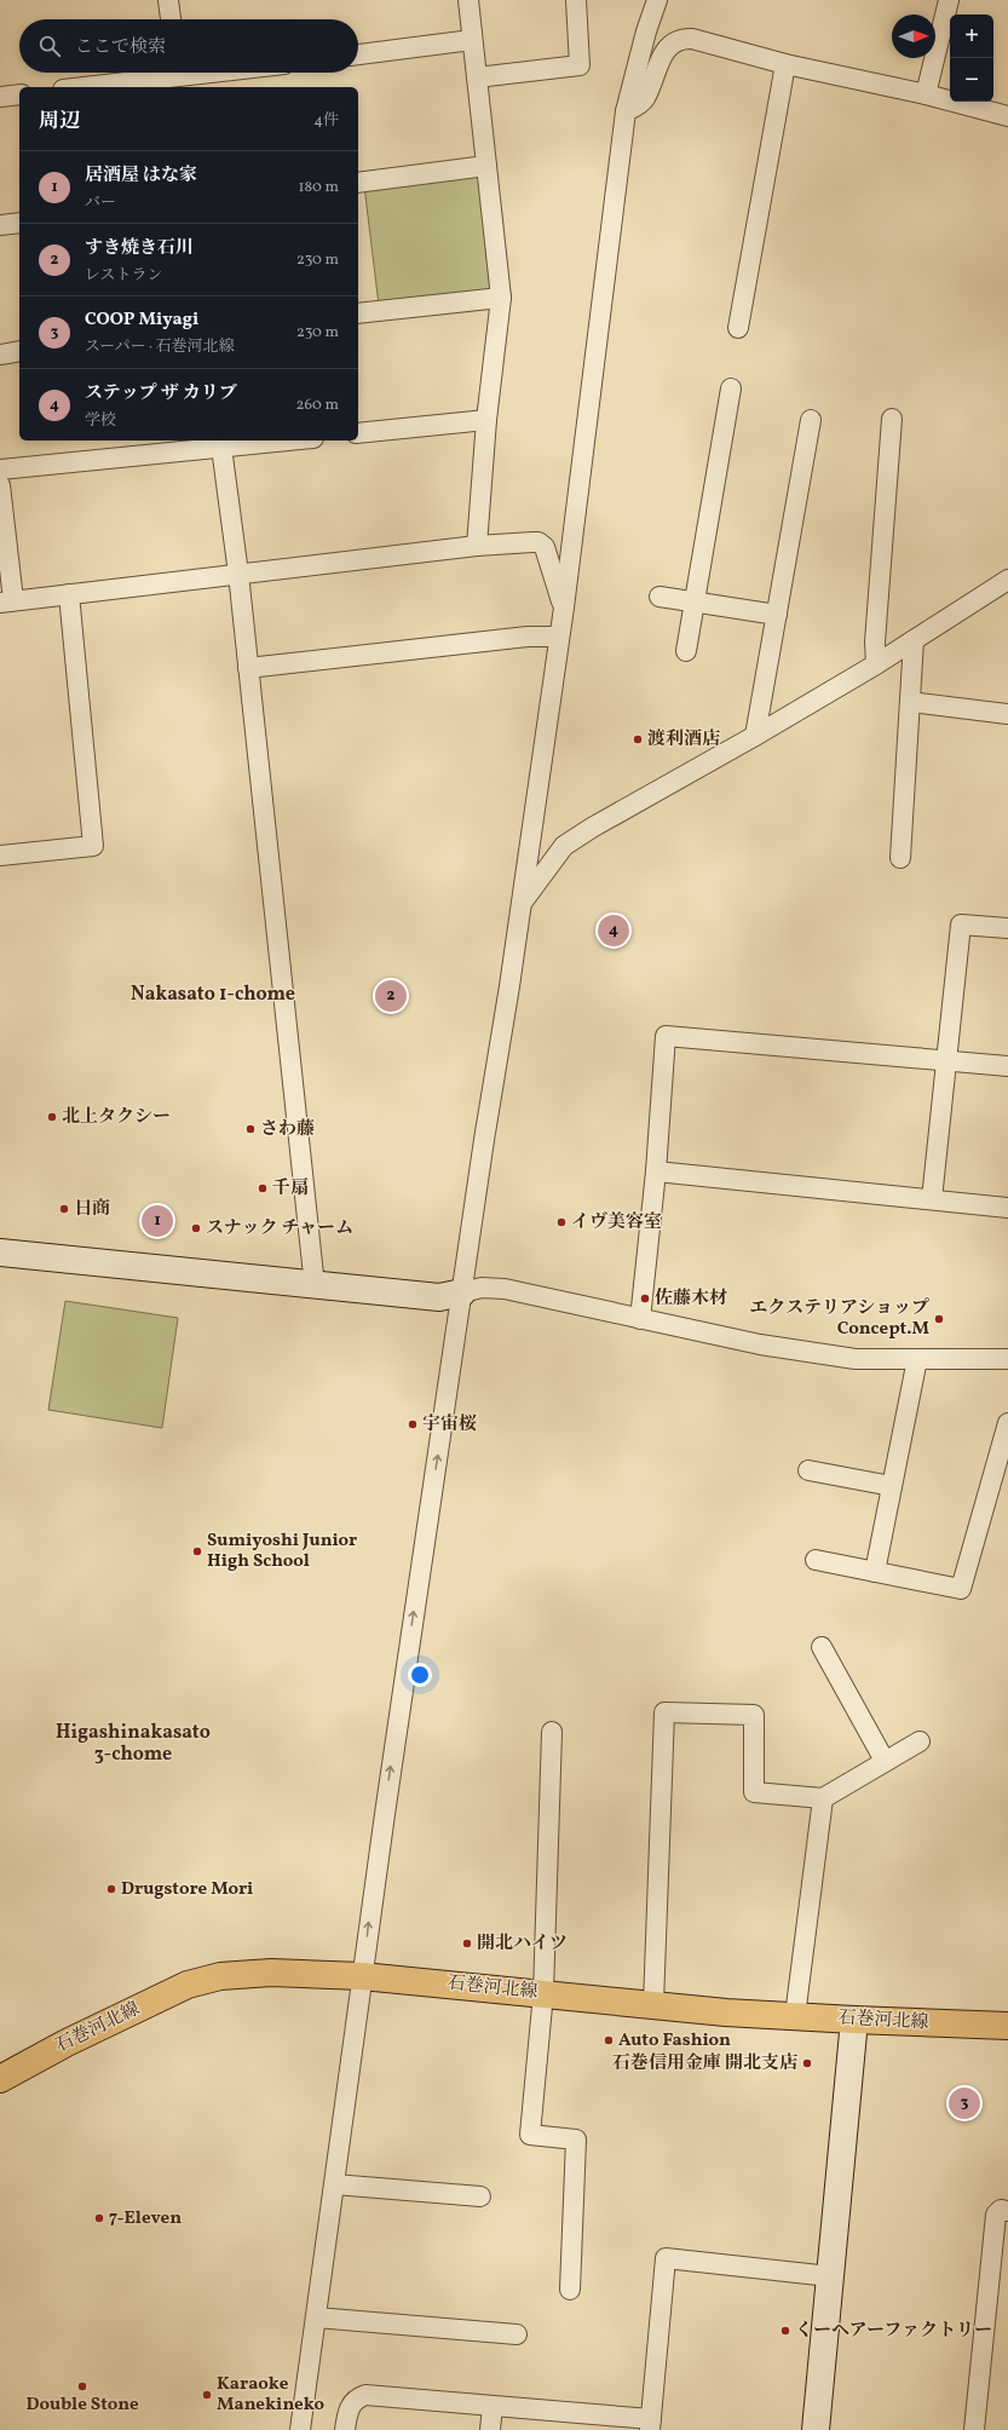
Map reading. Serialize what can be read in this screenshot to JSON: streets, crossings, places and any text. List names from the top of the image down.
{
  "streets": {
    "main road": ["石巻河北線"]
  },
  "districts": ["Nakasato 1-chome", "Higashinakasato 3-chome"],
  "places": [
    "渡利酒店",
    "北上タクシー",
    "さわ藤",
    "千扇",
    "日商",
    "イヴ美容室",
    "スナック チャーム",
    "佐藤木材",
    "エクステリアショップ Concept.M",
    "宇宙桜",
    "Sumiyoshi Junior High School",
    "Drugstore Mori",
    "開北ハイツ",
    "Auto Fashion",
    "石巻信用金庫 開北支店",
    "7-Eleven",
    "くーヘアーファクトリー",
    "Double Stone",
    "Karaoke Manekineko"
  ],
  "north": "right",
  "page": {
    "map_buttons": ["+", "−"],
    "search": "ここで検索",
    "heading": ["周辺", "4件"],
    "list": [
      {
        "mark": "1",
        "name": "居酒屋 はな家",
        "note": "バー",
        "value": "180 m"
      },
      {
        "mark": "2",
        "name": "すき焼き石川",
        "note": "レストラン",
        "value": "230 m"
      },
      {
        "mark": "3",
        "name": "COOP Miyagi",
        "note": "スーパー · 石巻河北線",
        "value": "230 m"
      },
      {
        "mark": "4",
        "name": "ステップ ザ カリブ",
        "note": "学校",
        "value": "260 m"
      }
    ],
    "pins": [
      "4",
      "2",
      "1",
      "3"
    ]
  }
}
